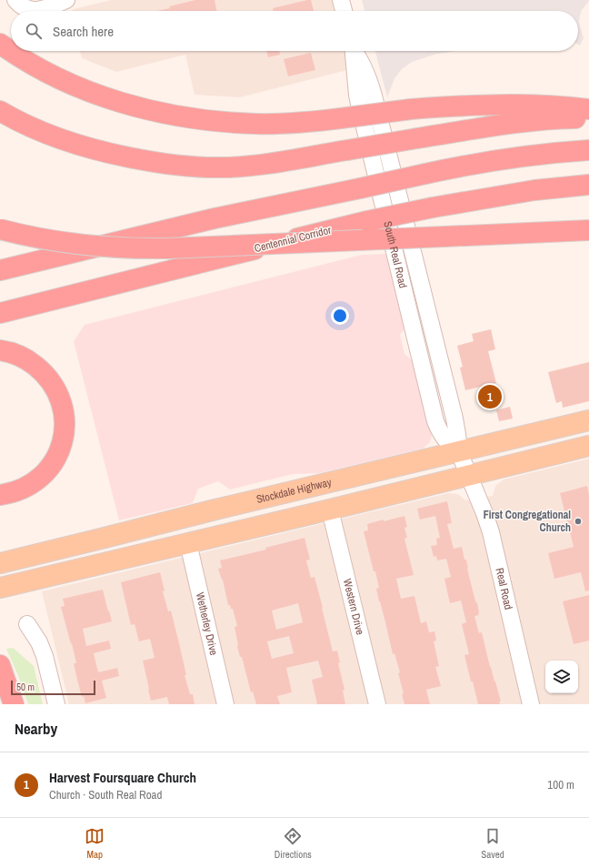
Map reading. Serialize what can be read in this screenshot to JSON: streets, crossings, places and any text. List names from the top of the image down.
{
  "streets": {
    "highway": ["Centennial Corridor"],
    "main road": ["Stockdale Highway"],
    "street": [
      "South Real Road",
      "Real Road",
      "Western Drive",
      "Wetherley Drive"
    ]
  },
  "crossings": [
    ["South Real Road", "Stockdale Highway"],
    ["South Real Road", "Real Road"]
  ],
  "places": ["First Congregational Church"],
  "scale_bar": "50 m",
  "page": {
    "search": "Search here",
    "pins": "1",
    "scale": "50 m",
    "heading": "Nearby",
    "list": [
      {
        "mark": "1",
        "name": "Harvest Foursquare Church",
        "note": "Church · South Real Road",
        "value": "100 m"
      }
    ],
    "nav": ["Map", "Directions", "Saved"]
  }
}
